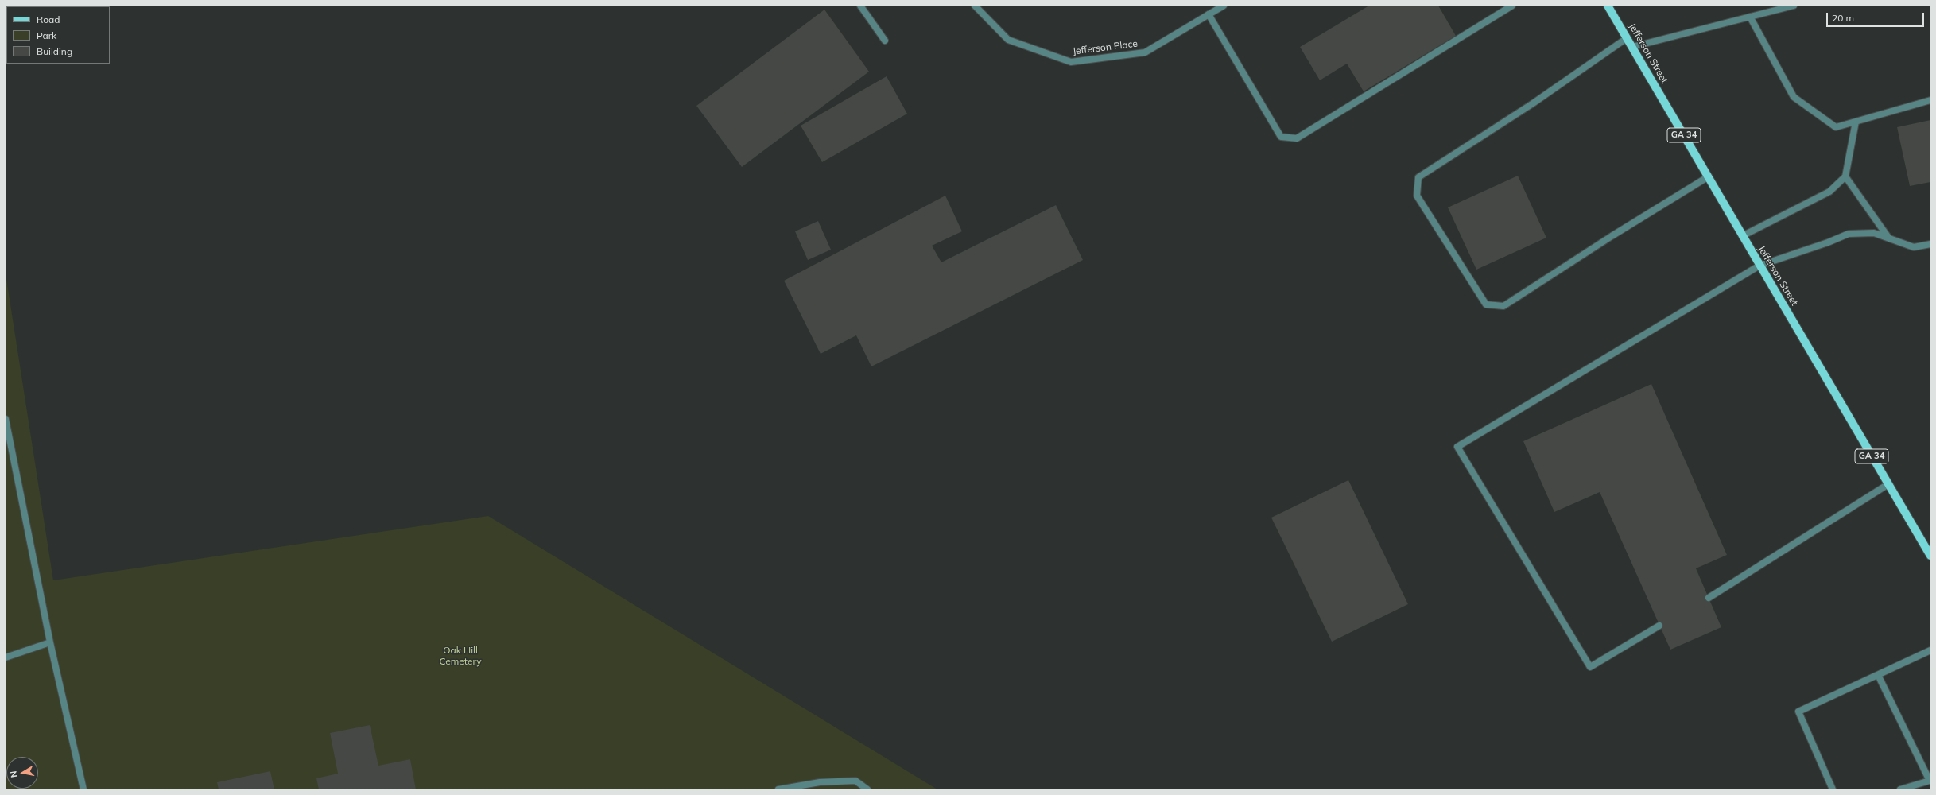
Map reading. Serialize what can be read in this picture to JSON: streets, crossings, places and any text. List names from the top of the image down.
{
  "streets": {
    "main road": ["Jefferson Street", "GA 34"],
    "street": ["Jefferson Place"]
  },
  "parks": ["Oak Hill Cemetery"],
  "legend": ["Road", "Park", "Building"],
  "scale_bar": "20 m",
  "north": "left"
}
